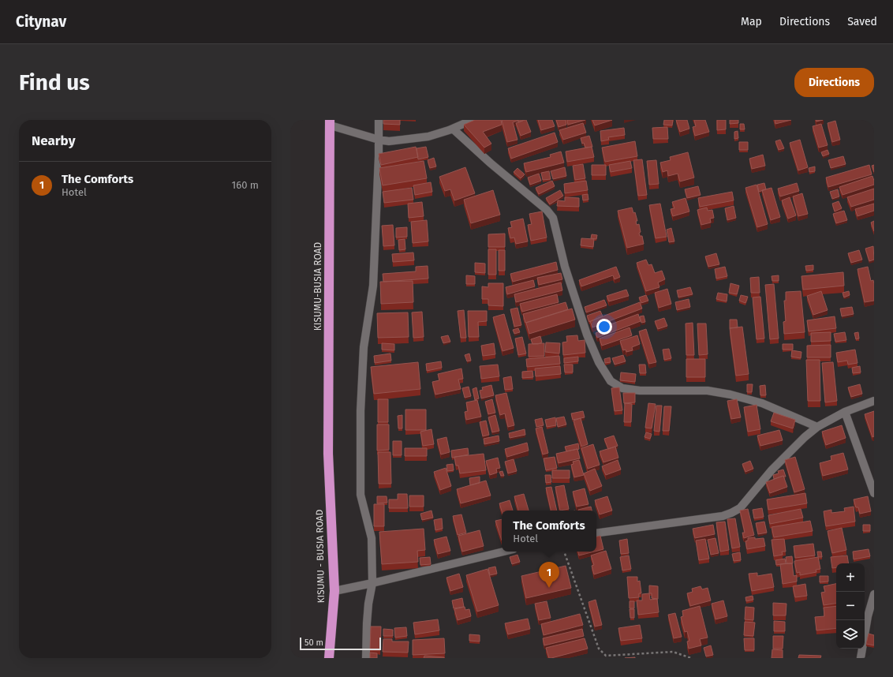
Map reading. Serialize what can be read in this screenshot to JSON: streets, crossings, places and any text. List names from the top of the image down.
{
  "streets": {
    "highway": ["KISUMU-BUSIA ROAD", "KISUMU - BUSIA ROAD"]
  },
  "crossings": [
    ["KISUMU-BUSIA ROAD", "KISUMU - BUSIA ROAD"]
  ],
  "scale_bar": "50 m",
  "page": {
    "header": "Citynav",
    "nav": ["Map", "Directions", "Saved"],
    "buttons": "Directions",
    "title": "Find us",
    "heading": "Nearby",
    "list": [
      {
        "mark": "1",
        "name": "The Comforts",
        "note": "Hotel",
        "value": "160 m"
      }
    ],
    "popup": ["The Comforts", "Hotel"],
    "pins": "1",
    "map_buttons": ["+", "−"],
    "scale": "50 m"
  }
}
